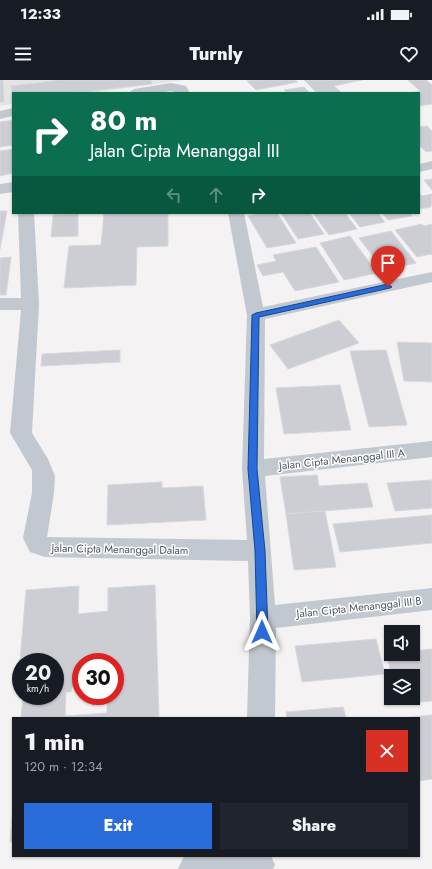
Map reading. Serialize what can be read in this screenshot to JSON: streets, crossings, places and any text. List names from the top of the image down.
{
  "streets": {
    "street": ["Jalan Cipta Menanggal III A", "Jalan Cipta Menanggal Dalam", "Jalan Cipta Menanggal III B"]
  },
  "page": {
    "status": "12:33",
    "header": "Turnly",
    "turn": ["80 m", "Jalan Cipta Menanggal III"],
    "speed": "20 km/h",
    "limit": "30",
    "heading": ["1 min", "120 m · 12:34"],
    "buttons": ["Exit", "Share"]
  }
}
